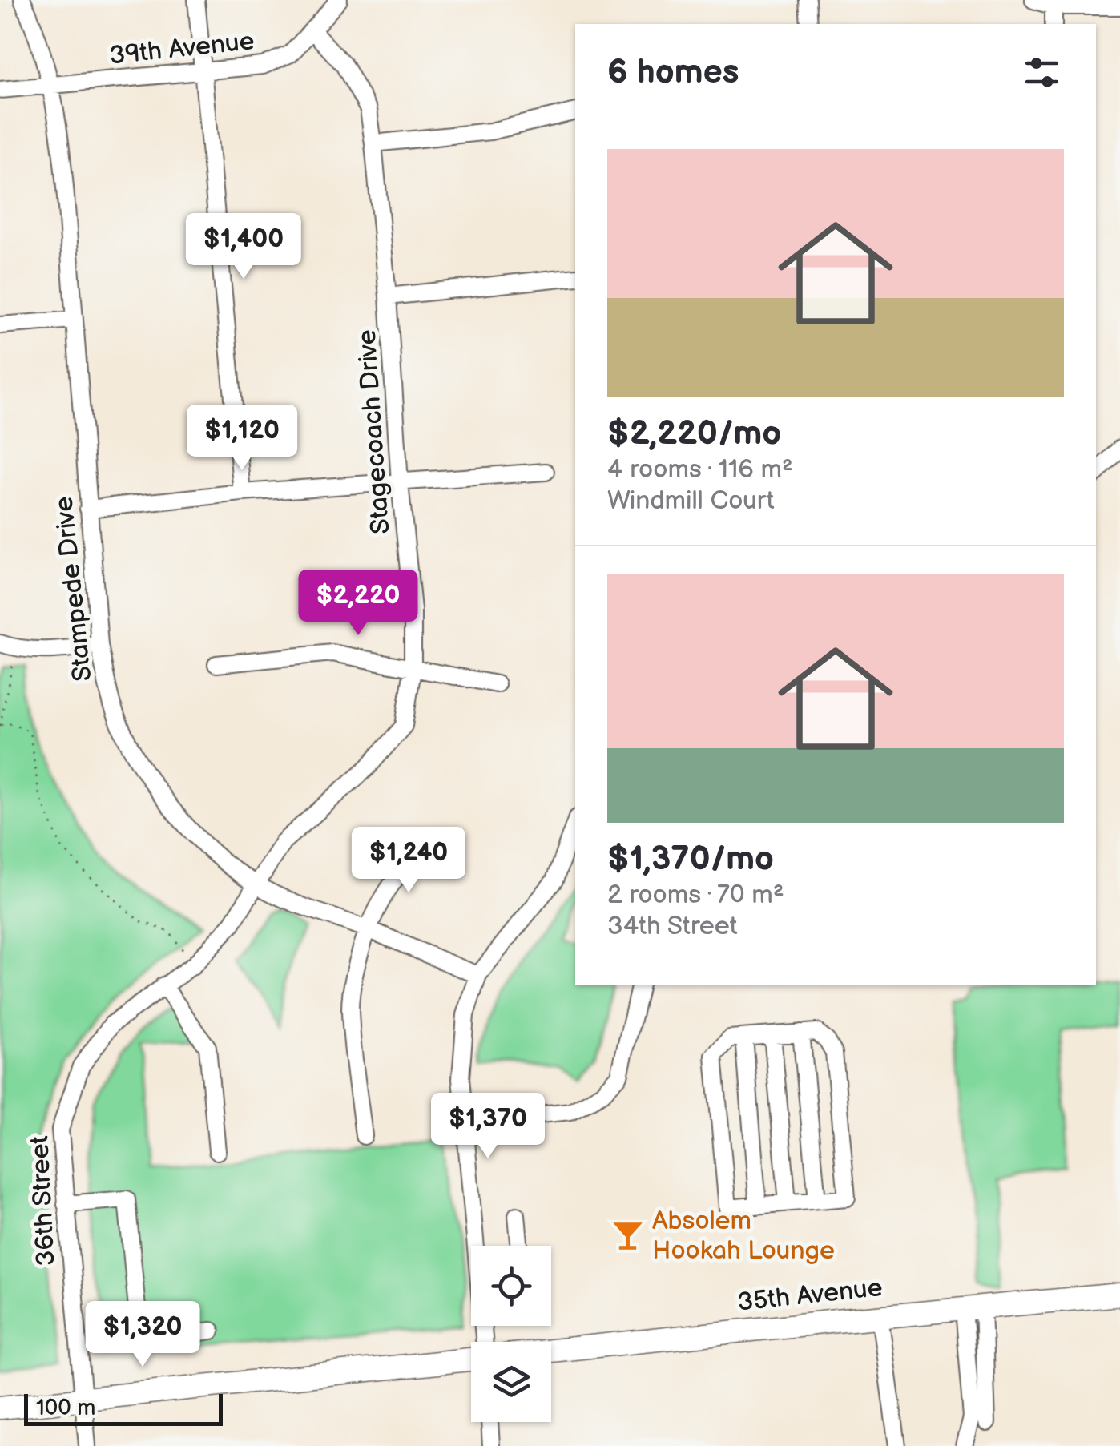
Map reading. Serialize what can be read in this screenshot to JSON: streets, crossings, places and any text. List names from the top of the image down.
{
  "streets": {
    "main road": ["35th Avenue"],
    "street": [
      "39th Avenue",
      "Stagecoach Drive",
      "Stampede Drive",
      "36th Street"
    ]
  },
  "crossings": [
    ["39th Avenue", "Stagecoach Drive"],
    ["39th Avenue", "Stampede Drive"],
    ["Stagecoach Drive", "Stampede Drive"],
    ["Stagecoach Drive", "36th Street"],
    ["Stampede Drive", "36th Street"]
  ],
  "places": {
    "bar": ["Absolem Hookah Lounge"]
  },
  "scale_bar": "100 m",
  "page": {
    "heading": "6 homes",
    "list": [
      {
        "name": "$2,220/mo",
        "note": "4 rooms · 116 m² · Windmill Court"
      },
      {
        "name": "$1,370/mo",
        "note": "2 rooms · 70 m² · 34th Street"
      }
    ],
    "price": [
      "$1,400",
      "$1,120",
      "$2,220",
      "$1,240",
      "$1,370",
      "$1,320"
    ],
    "scale": "100 m"
  }
}
